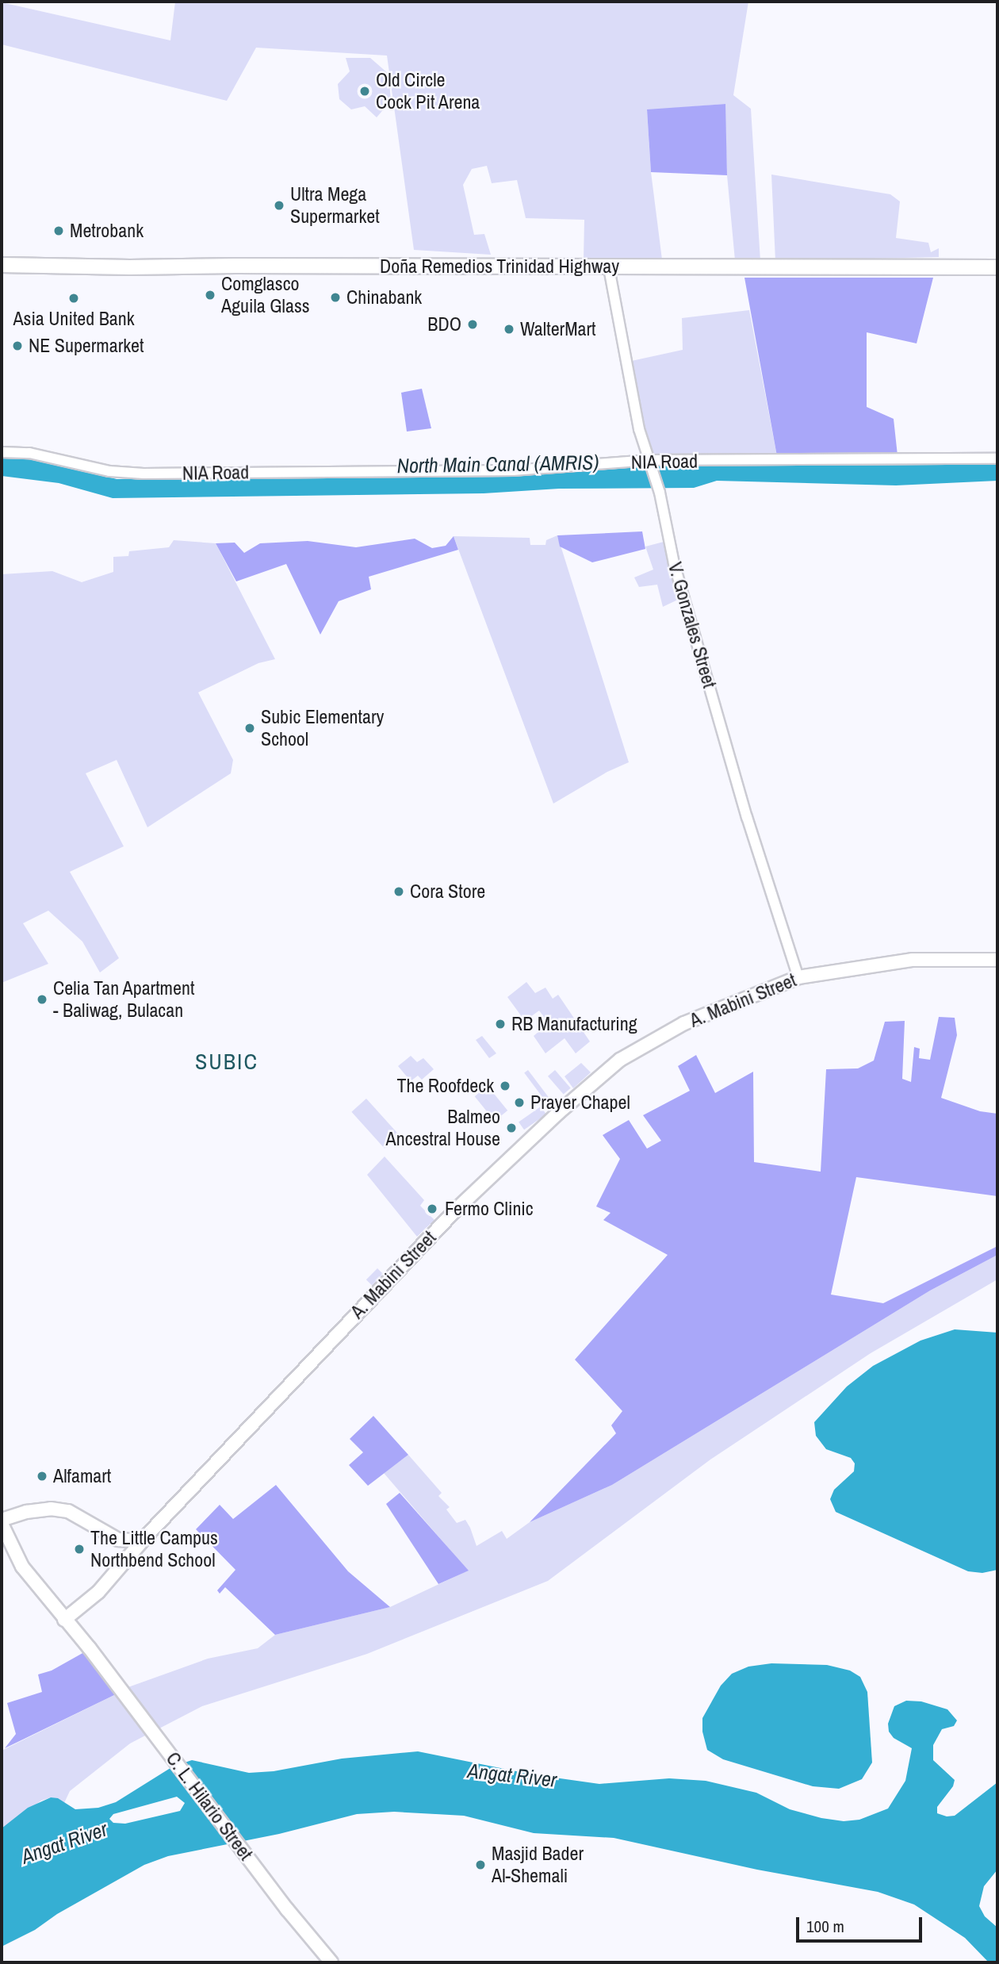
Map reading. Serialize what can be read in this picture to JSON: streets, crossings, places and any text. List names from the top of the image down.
{
  "streets": {
    "highway": ["Doña Remedios Trinidad Highway"],
    "main road": ["A. Mabini Street", "C. L. Hilario Street"],
    "street": ["NIA Road", "V. Gonzales Street"]
  },
  "crossings": [
    ["Doña Remedios Trinidad Highway", "V. Gonzales Street"],
    ["NIA Road", "V. Gonzales Street"],
    ["V. Gonzales Street", "A. Mabini Street"],
    ["A. Mabini Street", "C. L. Hilario Street"]
  ],
  "districts": ["SUBIC"],
  "water": ["North Main Canal (AMRIS)", "Angat River"],
  "places": [
    "Old Circle Cock Pit Arena",
    "Ultra Mega Supermarket",
    "Metrobank",
    "Comglasco Aguila Glass",
    "Chinabank",
    "Asia United Bank",
    "BDO",
    "WalterMart",
    "NE Supermarket",
    "Subic Elementary School",
    "Cora Store",
    "Celia Tan Apartment - Baliwag, Bulacan",
    "RB Manufacturing",
    "The Roofdeck",
    "Prayer Chapel",
    "Balmeo Ancestral House",
    "Fermo Clinic",
    "Alfamart",
    "The Little Campus Northbend School",
    "Masjid Bader Al-Shemali"
  ],
  "scale_bar": "100 m"
}
